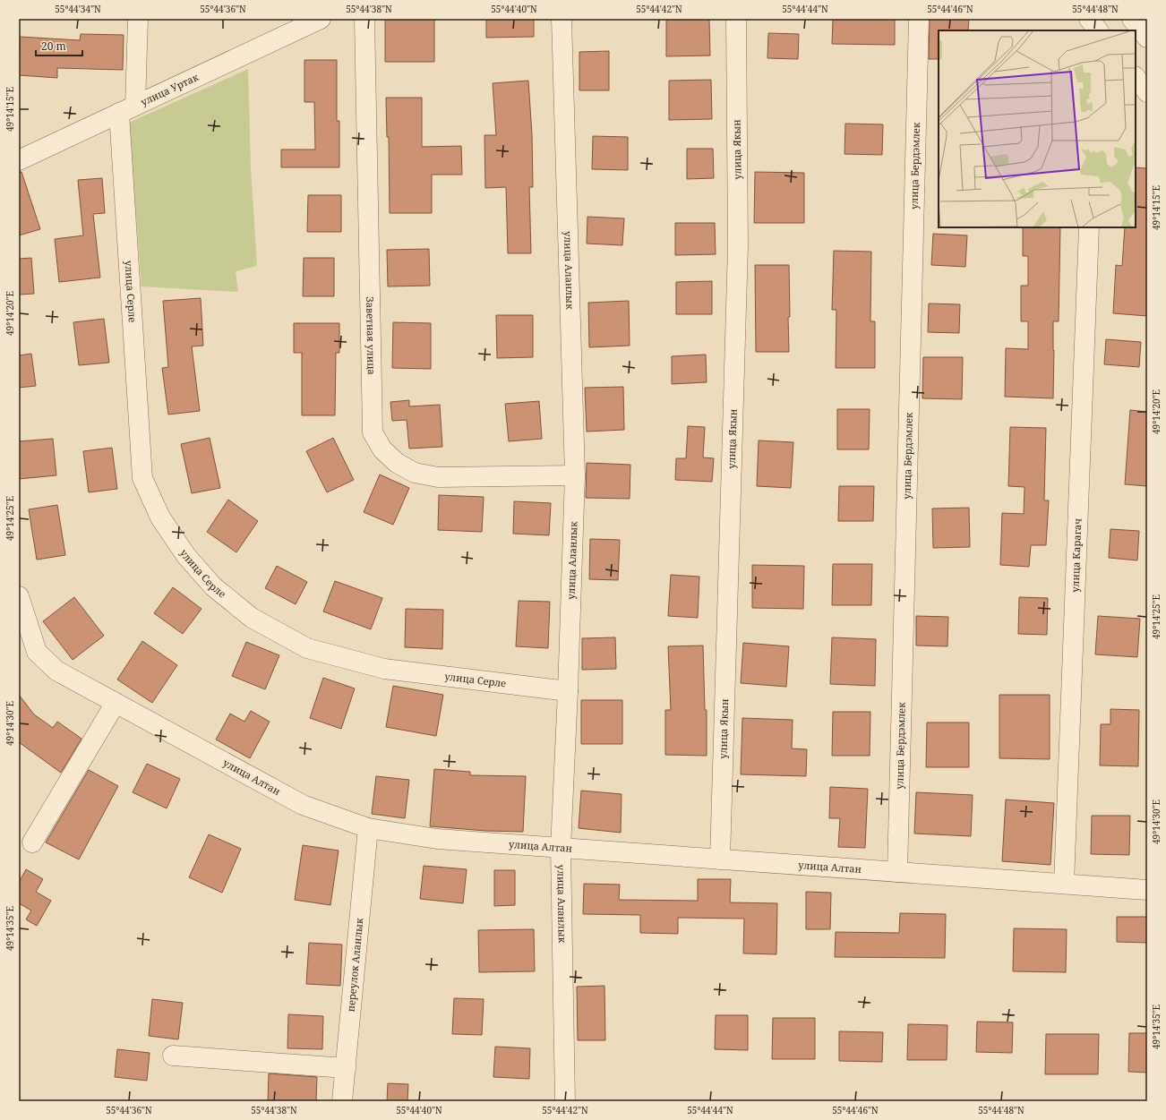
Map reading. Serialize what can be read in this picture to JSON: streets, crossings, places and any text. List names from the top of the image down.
{
  "streets": {
    "street": [
      "улица Уртак",
      "улица Якын",
      "улица Бердэмлек",
      "улица Аланлык",
      "улица Серле",
      "Заветная улица",
      "улица Карагач",
      "улица Алтан",
      "переулок Аланлык"
    ]
  },
  "crossings": [
    ["улица Уртак", "улица Серле"],
    ["улица Якын", "улица Алтан"],
    ["улица Бердэмлек", "улица Алтан"],
    ["улица Аланлык", "улица Серле"],
    ["улица Аланлык", "Заветная улица"],
    ["улица Аланлык", "улица Алтан"],
    ["улица Карагач", "улица Алтан"],
    ["улица Алтан", "переулок Аланлык"]
  ],
  "scale_bar": "20 m",
  "coordinates": [
    "55°44'34\"N",
    "55°44'36\"N",
    "55°44'38\"N",
    "55°44'40\"N",
    "55°44'42\"N",
    "55°44'44\"N",
    "55°44'46\"N",
    "55°44'48\"N",
    "49°14'15\"E",
    "49°14'20\"E",
    "49°14'25\"E",
    "49°14'30\"E",
    "49°14'35\"E"
  ]
}
